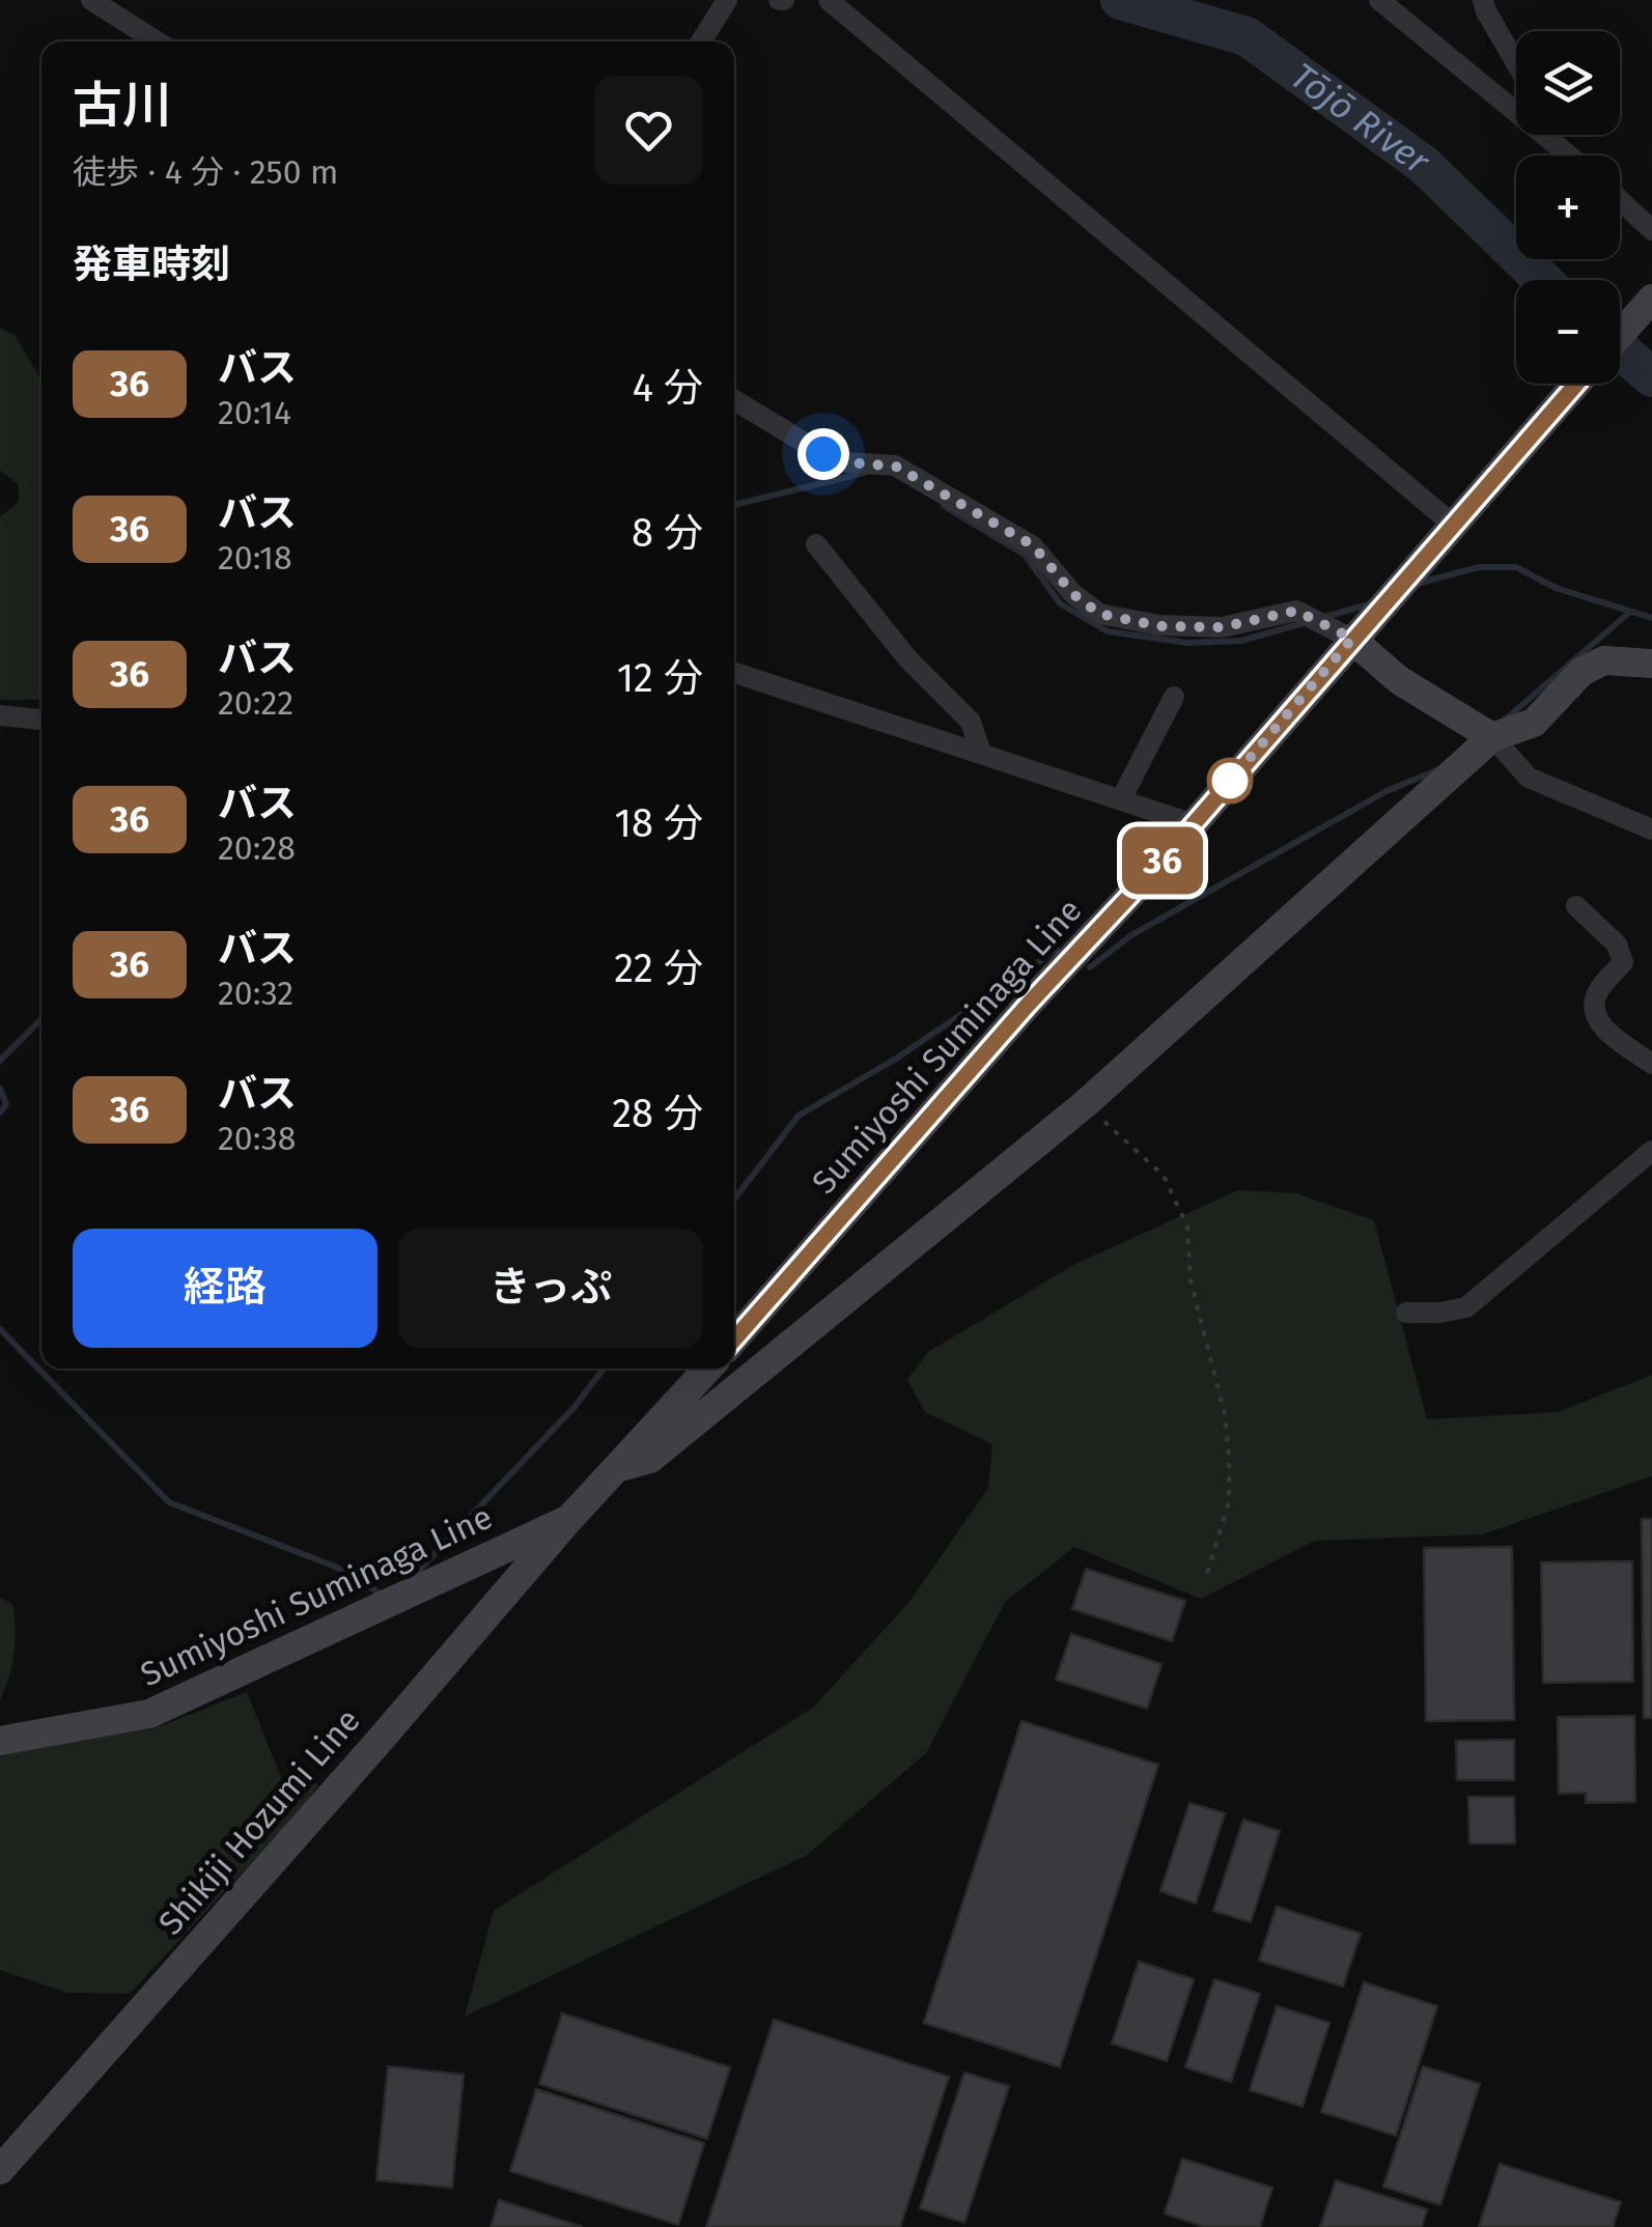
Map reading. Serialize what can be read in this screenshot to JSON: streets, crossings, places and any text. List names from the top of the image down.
{
  "streets": {
    "main road": ["Sumiyoshi Suminaga Line", "Shikiji Hozumi Line"]
  },
  "crossings": [
    ["Sumiyoshi Suminaga Line", "Shikiji Hozumi Line"]
  ],
  "water": ["Tōjō River"],
  "lines": ["bus line 36"],
  "page": {
    "on_map": "36",
    "map_buttons": ["+", "−"],
    "heading": [
      ["古川", "徒歩 · 4 分 · 250 m"],
      "発車時刻"
    ],
    "list": [
      {
        "mark": "36",
        "name": "バス",
        "note": "20:14",
        "value": "4 分"
      },
      {
        "mark": "36",
        "name": "バス",
        "note": "20:18",
        "value": "8 分"
      },
      {
        "mark": "36",
        "name": "バス",
        "note": "20:22",
        "value": "12 分"
      },
      {
        "mark": "36",
        "name": "バス",
        "note": "20:28",
        "value": "18 分"
      },
      {
        "mark": "36",
        "name": "バス",
        "note": "20:32",
        "value": "22 分"
      },
      {
        "mark": "36",
        "name": "バス",
        "note": "20:38",
        "value": "28 分"
      }
    ],
    "buttons": ["経路", "きっぷ"]
  }
}
